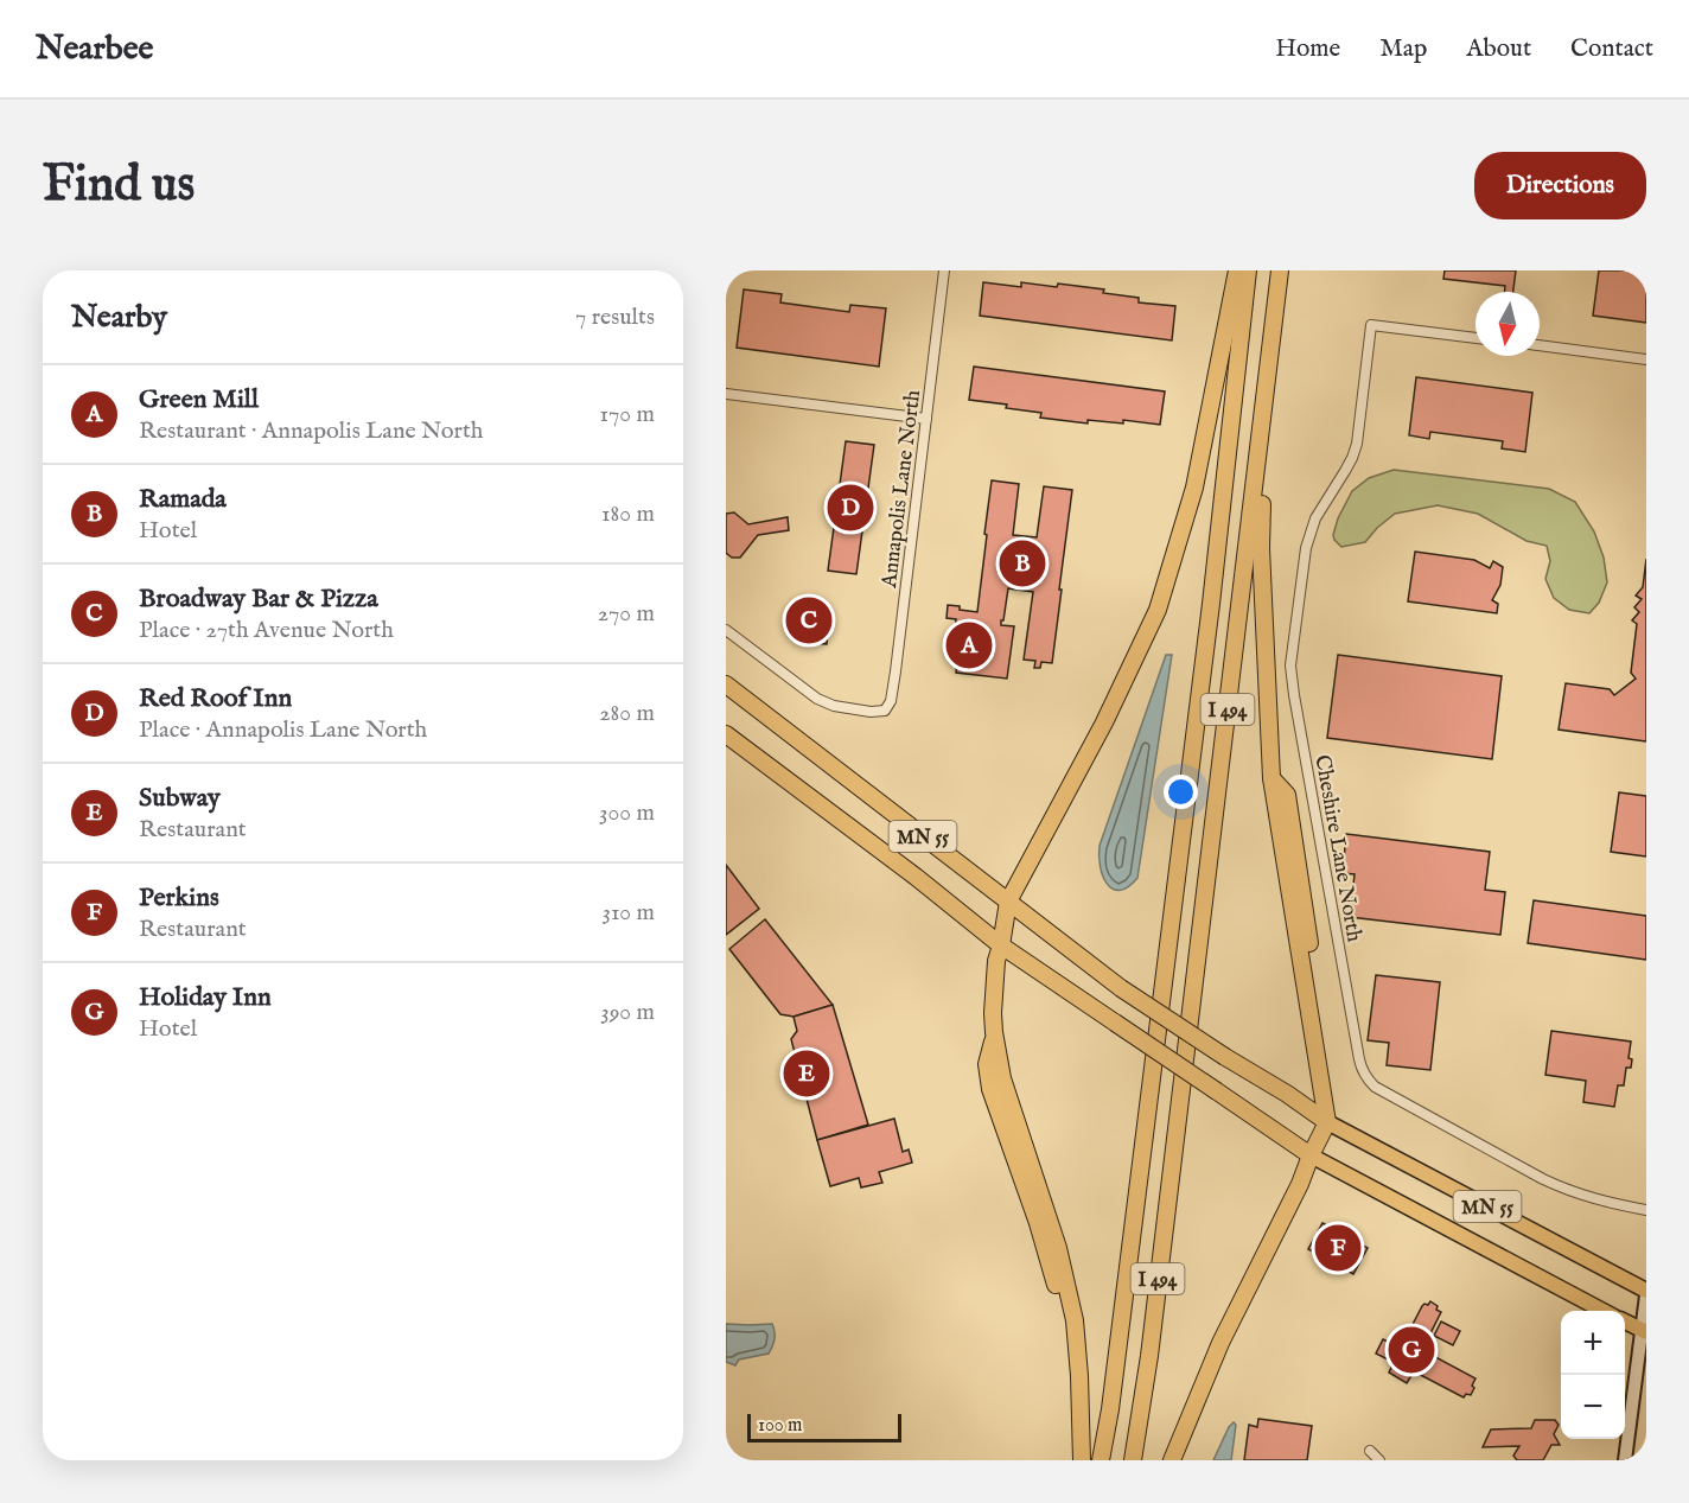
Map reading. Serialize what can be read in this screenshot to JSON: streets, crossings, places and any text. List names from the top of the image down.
{
  "streets": {
    "highway": ["I 494", "MN 55"],
    "street": ["Annapolis Lane North", "Cheshire Lane North"]
  },
  "scale_bar": "100 m",
  "north": "bottom",
  "page": {
    "header": "Nearbee",
    "nav": [
      "Home",
      "Map",
      "About",
      "Contact"
    ],
    "buttons": "Directions",
    "title": "Find us",
    "heading": ["Nearby", "7 results"],
    "list": [
      {
        "mark": "A",
        "name": "Green Mill",
        "note": "Restaurant · Annapolis Lane North",
        "value": "170 m"
      },
      {
        "mark": "B",
        "name": "Ramada",
        "note": "Hotel",
        "value": "180 m"
      },
      {
        "mark": "C",
        "name": "Broadway Bar & Pizza",
        "note": "Place · 27th Avenue North",
        "value": "270 m"
      },
      {
        "mark": "D",
        "name": "Red Roof Inn",
        "note": "Place · Annapolis Lane North",
        "value": "280 m"
      },
      {
        "mark": "E",
        "name": "Subway",
        "note": "Restaurant",
        "value": "300 m"
      },
      {
        "mark": "F",
        "name": "Perkins",
        "note": "Restaurant",
        "value": "310 m"
      },
      {
        "mark": "G",
        "name": "Holiday Inn",
        "note": "Hotel",
        "value": "390 m"
      }
    ],
    "pins": [
      "D",
      "B",
      "C",
      "A",
      "E",
      "F",
      "G"
    ],
    "map_buttons": ["+", "−"],
    "scale": "100 m"
  }
}
